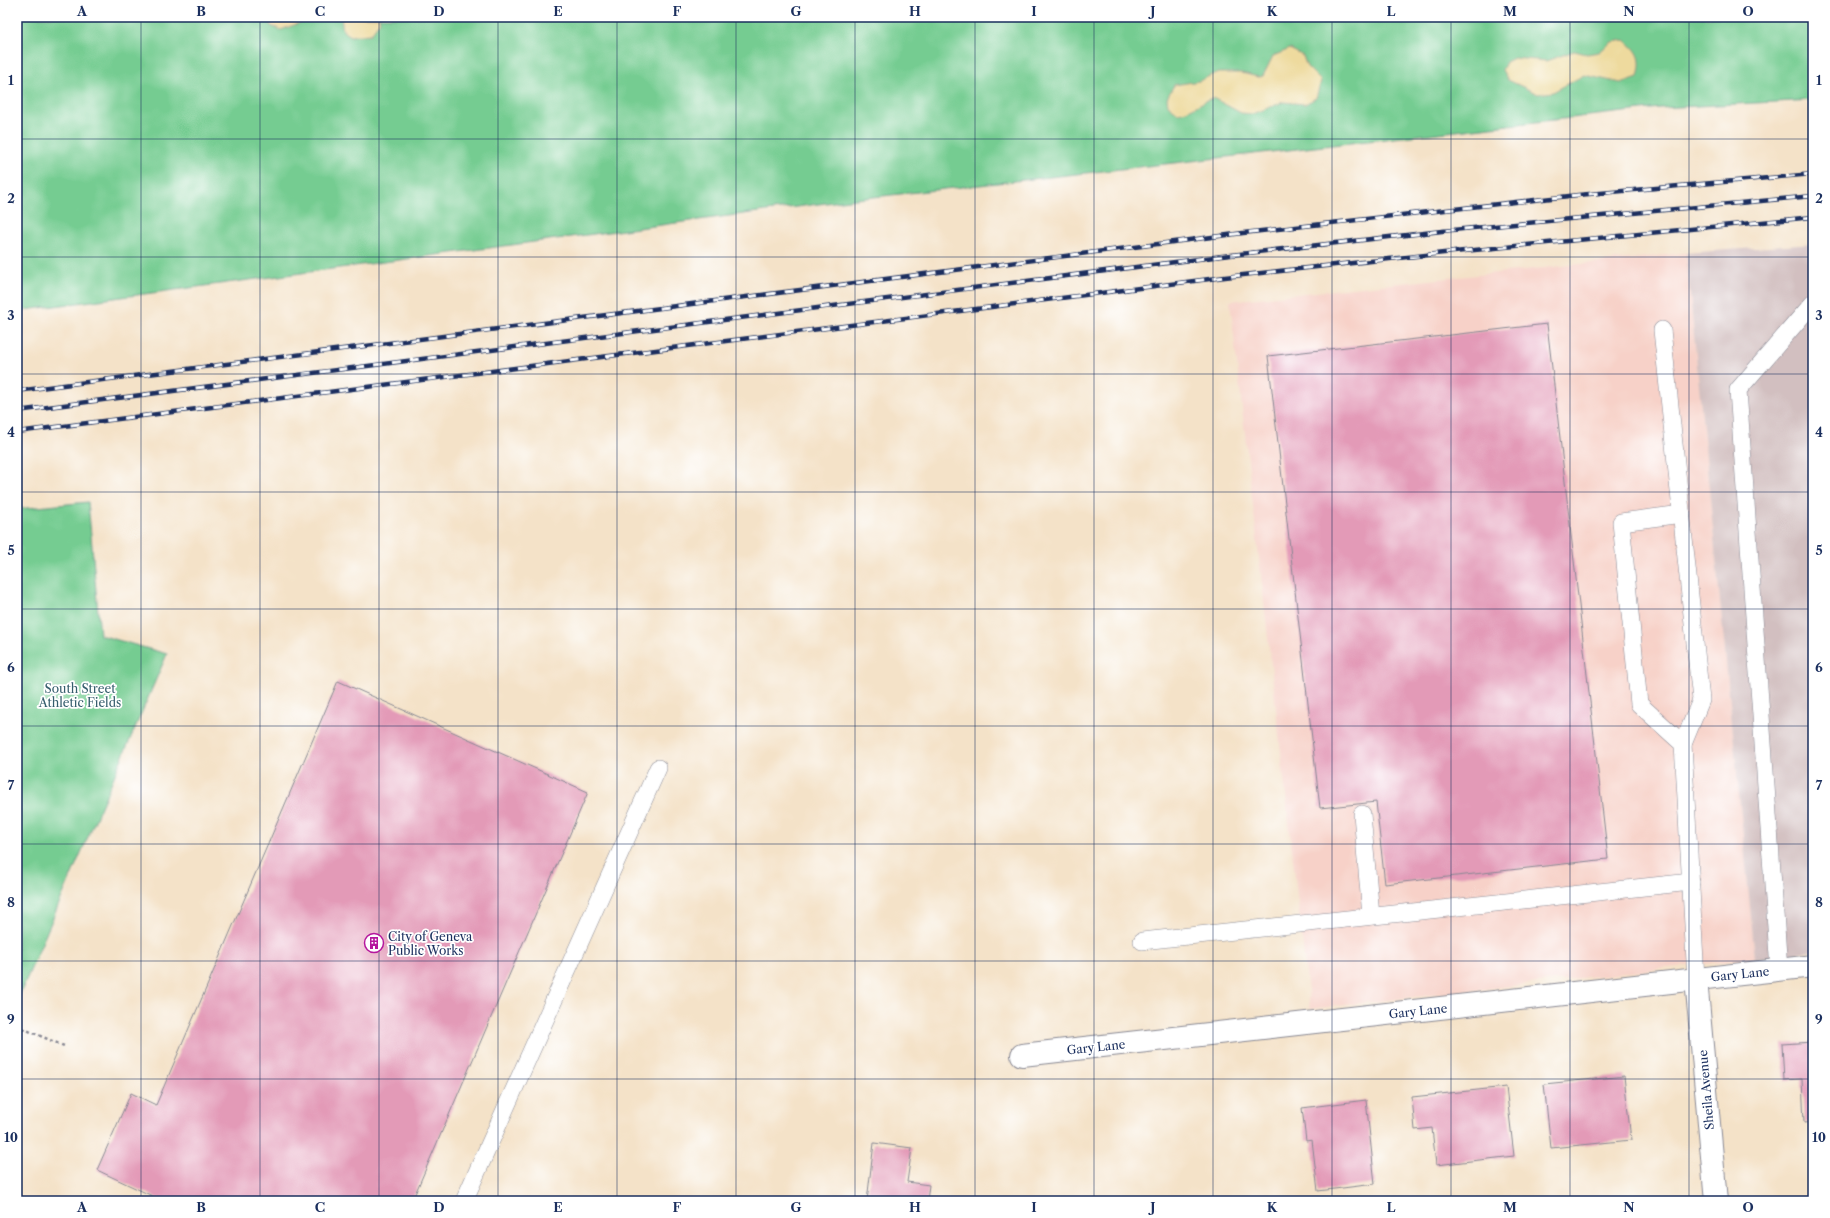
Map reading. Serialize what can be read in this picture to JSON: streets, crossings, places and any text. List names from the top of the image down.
{
  "streets": {
    "street": ["Gary Lane", "Sheila Avenue"]
  },
  "crossings": [
    ["Gary Lane", "Sheila Avenue"]
  ],
  "parks": ["South Street Athletic Fields"],
  "places": {
    "building": ["City of Geneva Public Works"]
  },
  "grid": {
    "columns": [
      "A",
      "B",
      "C",
      "D",
      "E",
      "F",
      "G",
      "H",
      "I",
      "J",
      "K",
      "L",
      "M",
      "N",
      "O"
    ],
    "rows": [
      "1",
      "2",
      "3",
      "4",
      "5",
      "6",
      "7",
      "8",
      "9",
      "10"
    ]
  }
}
